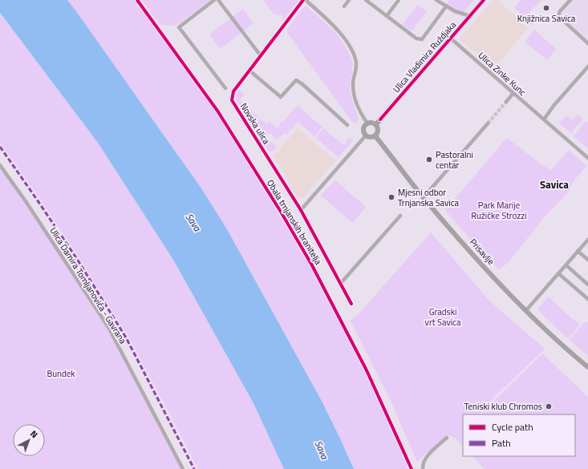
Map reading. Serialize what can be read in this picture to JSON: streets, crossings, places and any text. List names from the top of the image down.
{
  "streets": {
    "street": [
      "Ulica Vladimira Ruždjaka",
      "Ulica Zinke Kunc",
      "Novska ulica",
      "Prisavlje",
      "Ulica Damira Tomljanovića - Gavrana"
    ],
    "cycle path": ["Obala trnjanskih branitelja"]
  },
  "crossings": [
    ["Ulica Vladimira Ruždjaka", "Ulica Zinke Kunc"],
    ["Ulica Vladimira Ruždjaka", "Prisavlje"]
  ],
  "districts": ["Savica"],
  "water": ["Sava"],
  "parks": ["Park Marije Ružičke Strozzi", "Gradski vrt Savica", "Bundek"],
  "places": [
    "Knjižnica Savica",
    "Pastoralni centar",
    "Mjesni odbor Trnjanska Savica",
    "Teniski klub Chromos"
  ],
  "legend": ["Cycle path", "Path"],
  "north": "top right"
}
